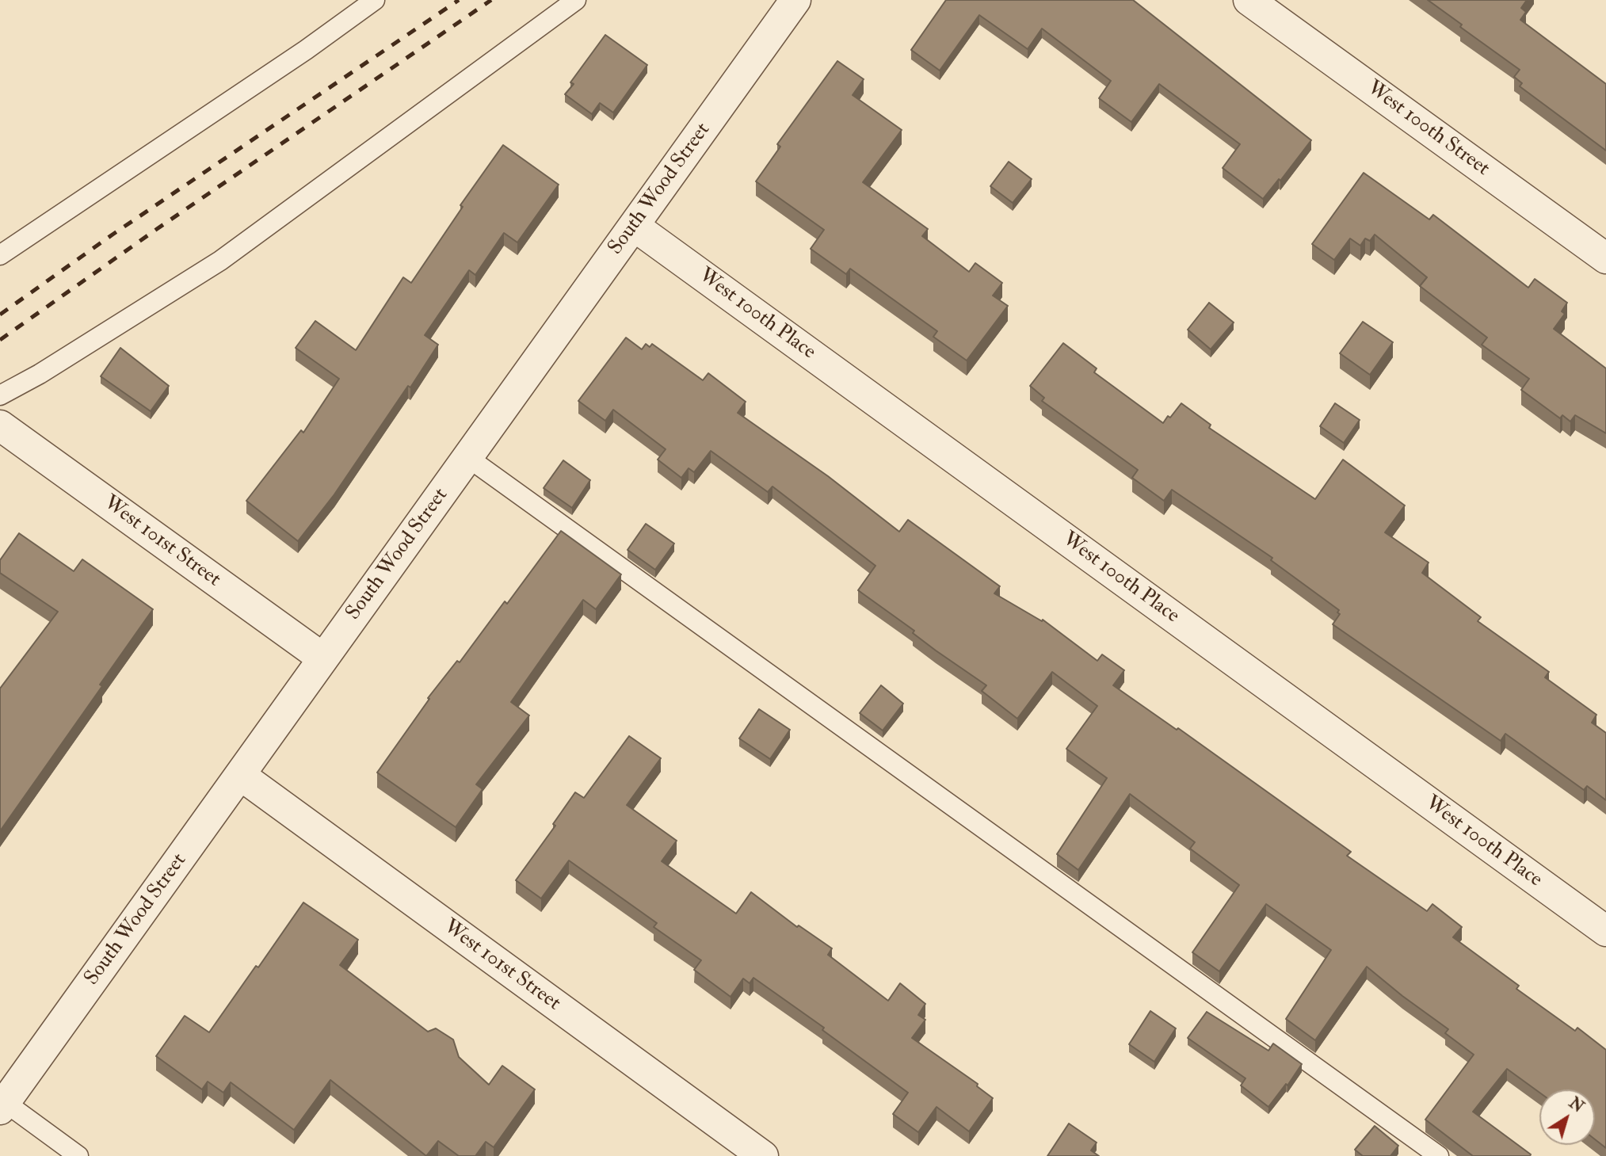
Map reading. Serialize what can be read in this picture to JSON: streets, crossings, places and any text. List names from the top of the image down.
{
  "streets": {
    "street": [
      "West 100th Street",
      "South Wood Street",
      "West 100th Place",
      "West 101st Street"
    ]
  },
  "crossings": [
    ["South Wood Street", "West 100th Place"],
    ["South Wood Street", "West 101st Street"]
  ],
  "north": "top right"
}
